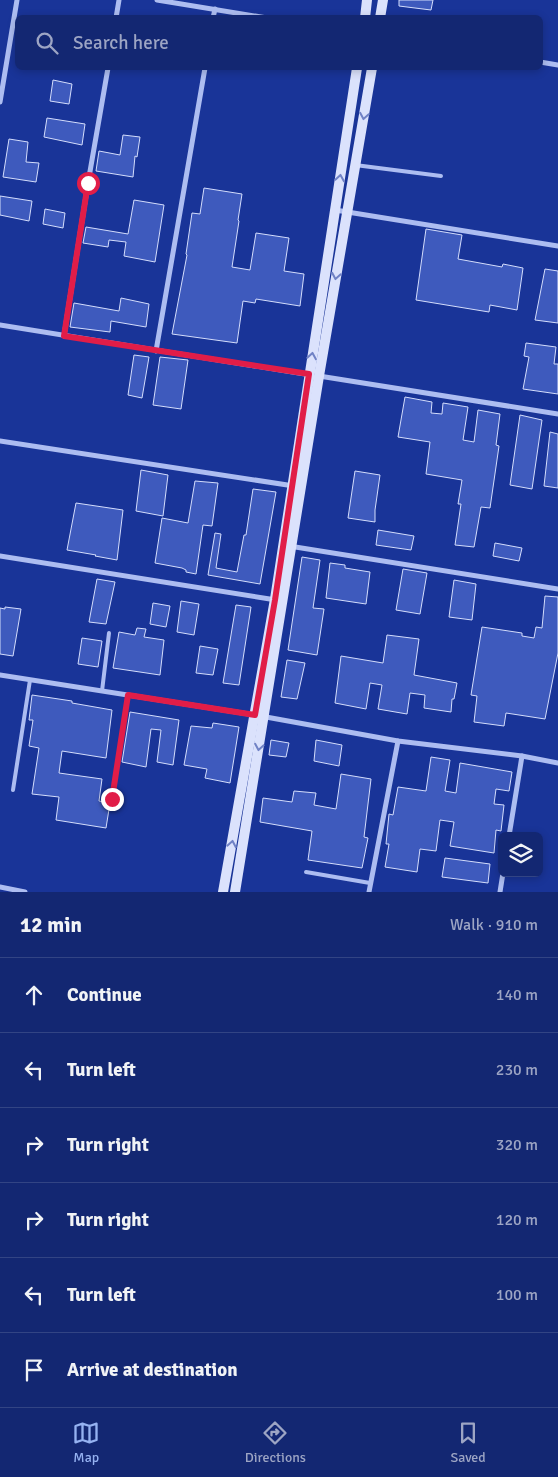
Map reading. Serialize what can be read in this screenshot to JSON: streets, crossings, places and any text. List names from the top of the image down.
{
  "page": {
    "search": "Search here",
    "heading": ["12 min", "Walk · 910 m"],
    "list": [
      ["Continue", "140 m"],
      ["Turn left", "230 m"],
      ["Turn right", "320 m"],
      ["Turn right", "120 m"],
      ["Turn left", "100 m"],
      "Arrive at destination"
    ],
    "nav": ["Map", "Directions", "Saved"]
  }
}
